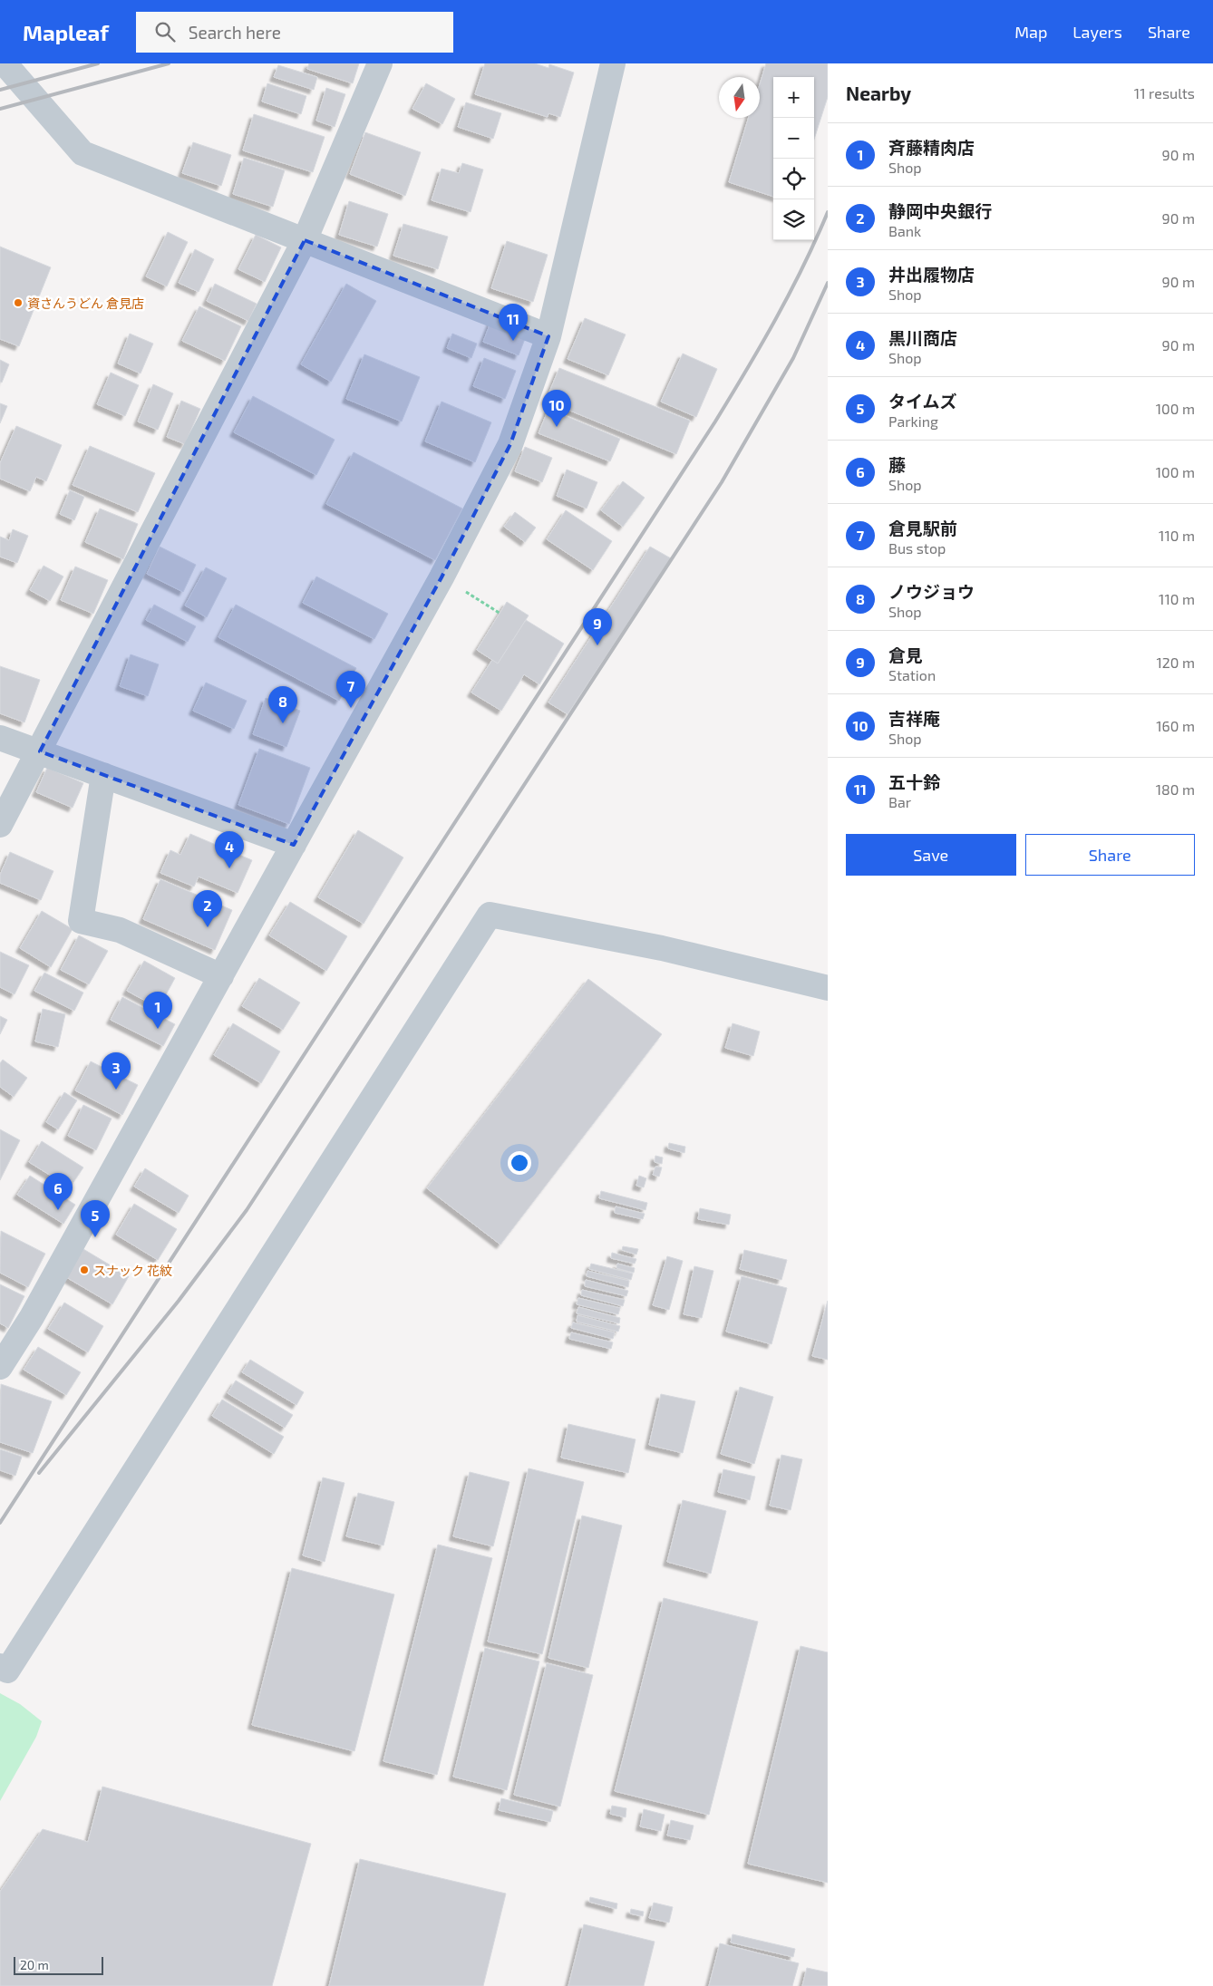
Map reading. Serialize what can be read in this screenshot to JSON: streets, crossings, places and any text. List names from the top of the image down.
{
  "places": ["資さんうどん 倉見店", "スナック 花紋"],
  "scale_bar": "20 m",
  "north": "bottom",
  "page": {
    "header": "Mapleaf",
    "search": "Search here",
    "nav": ["Map", "Layers", "Share"],
    "heading": ["Nearby", "11 results"],
    "map_buttons": ["+", "−"],
    "list": [
      {
        "mark": "1",
        "name": "斉藤精肉店",
        "note": "Shop",
        "value": "90 m"
      },
      {
        "mark": "2",
        "name": "静岡中央銀行",
        "note": "Bank",
        "value": "90 m"
      },
      {
        "mark": "3",
        "name": "井出履物店",
        "note": "Shop",
        "value": "90 m"
      },
      {
        "mark": "4",
        "name": "黒川商店",
        "note": "Shop",
        "value": "90 m"
      },
      {
        "mark": "5",
        "name": "タイムズ",
        "note": "Parking",
        "value": "100 m"
      },
      {
        "mark": "6",
        "name": "藤",
        "note": "Shop",
        "value": "100 m"
      },
      {
        "mark": "7",
        "name": "倉見駅前",
        "note": "Bus stop",
        "value": "110 m"
      },
      {
        "mark": "8",
        "name": "ノウジョウ",
        "note": "Shop",
        "value": "110 m"
      },
      {
        "mark": "9",
        "name": "倉見",
        "note": "Station",
        "value": "120 m"
      },
      {
        "mark": "10",
        "name": "吉祥庵",
        "note": "Shop",
        "value": "160 m"
      },
      {
        "mark": "11",
        "name": "五十鈴",
        "note": "Bar",
        "value": "180 m"
      }
    ],
    "pins": [
      "11",
      "10",
      "9",
      "7",
      "8",
      "4",
      "2",
      "1",
      "3",
      "6",
      "5"
    ],
    "buttons": ["Save", "Share"],
    "scale": "20 m"
  }
}
